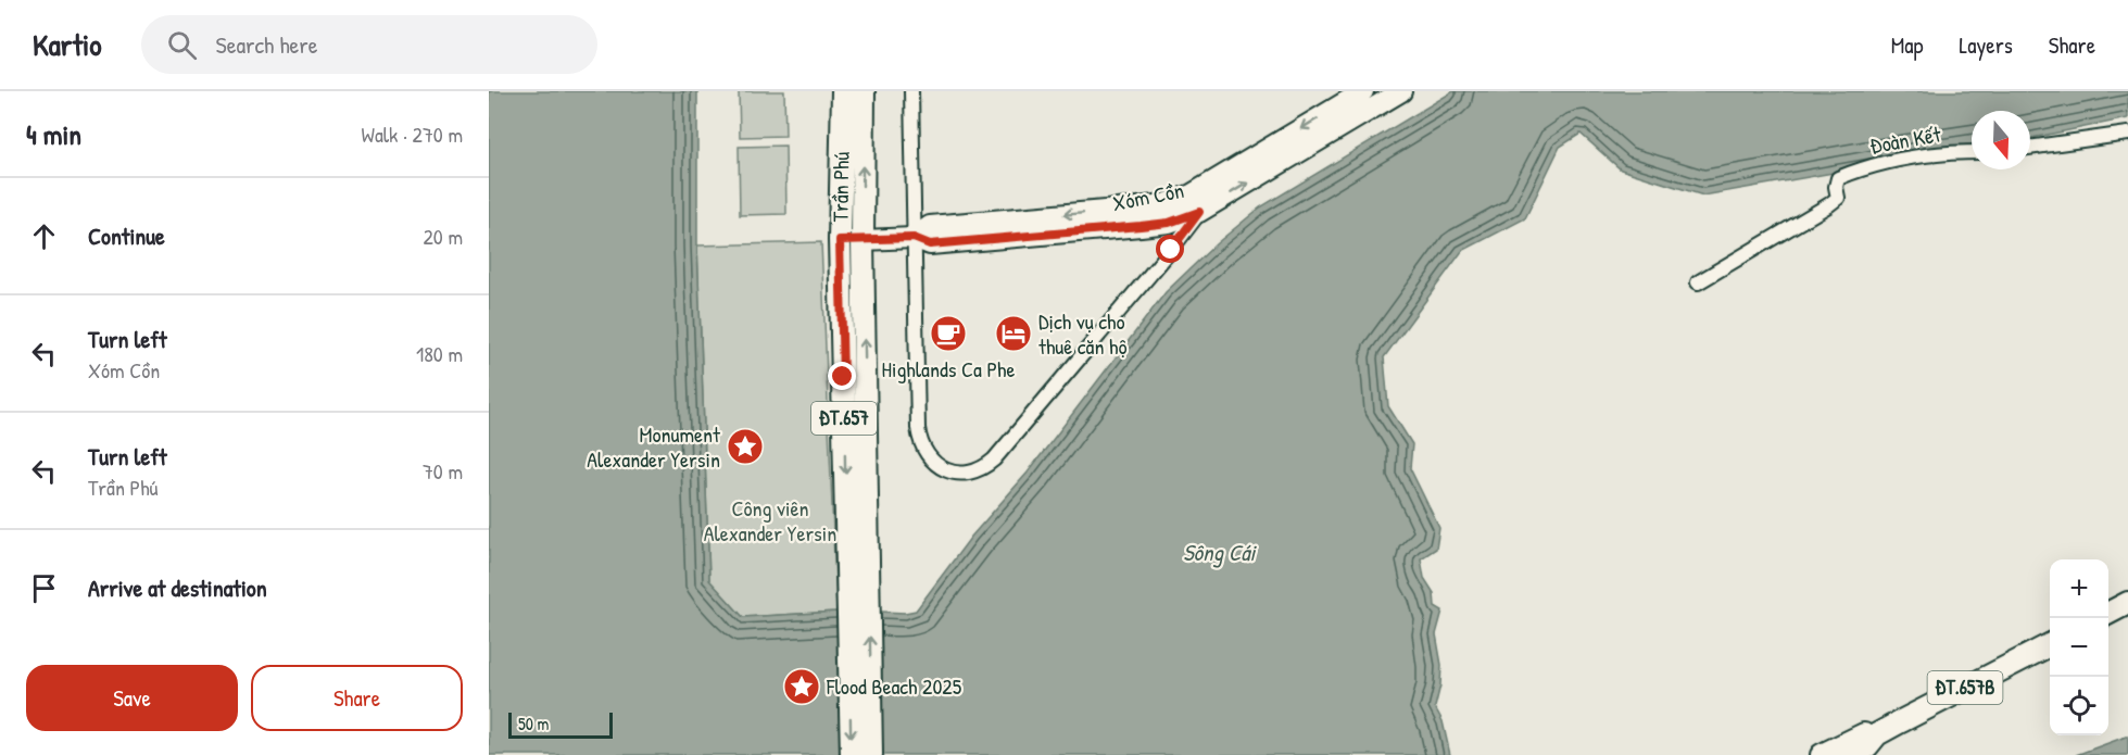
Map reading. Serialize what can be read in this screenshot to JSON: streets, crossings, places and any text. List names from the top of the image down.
{
  "streets": {
    "main road": ["Trần Phú", "ĐT.657", "ĐT.657B"],
    "street": ["Đoàn Kết", "Xóm Cồn"]
  },
  "crossings": [
    ["Trần Phú", "Xóm Cồn"],
    ["Trần Phú", "ĐT.657"]
  ],
  "water": ["Sông Cái"],
  "parks": ["Công viên Alexander Yersin"],
  "places": {
    "cafe": ["Highlands Ca Phe"],
    "hotel": ["Dịch vụ cho thuê căn hộ"],
    "place": ["Monument Alexander Yersin", "Flood Beach 2025"]
  },
  "scale_bar": "50 m",
  "north": "bottom",
  "page": {
    "header": "Kartio",
    "search": "Search here",
    "nav": ["Map", "Layers", "Share"],
    "heading": ["4 min", "Walk · 270 m"],
    "list": [
      ["Continue", "20 m"],
      ["Turn left", "Xóm Cồn", "180 m"],
      ["Turn left", "Trần Phú", "70 m"],
      "Arrive at destination"
    ],
    "map_buttons": ["+", "−"],
    "buttons": ["Save", "Share"],
    "scale": "50 m"
  }
}
